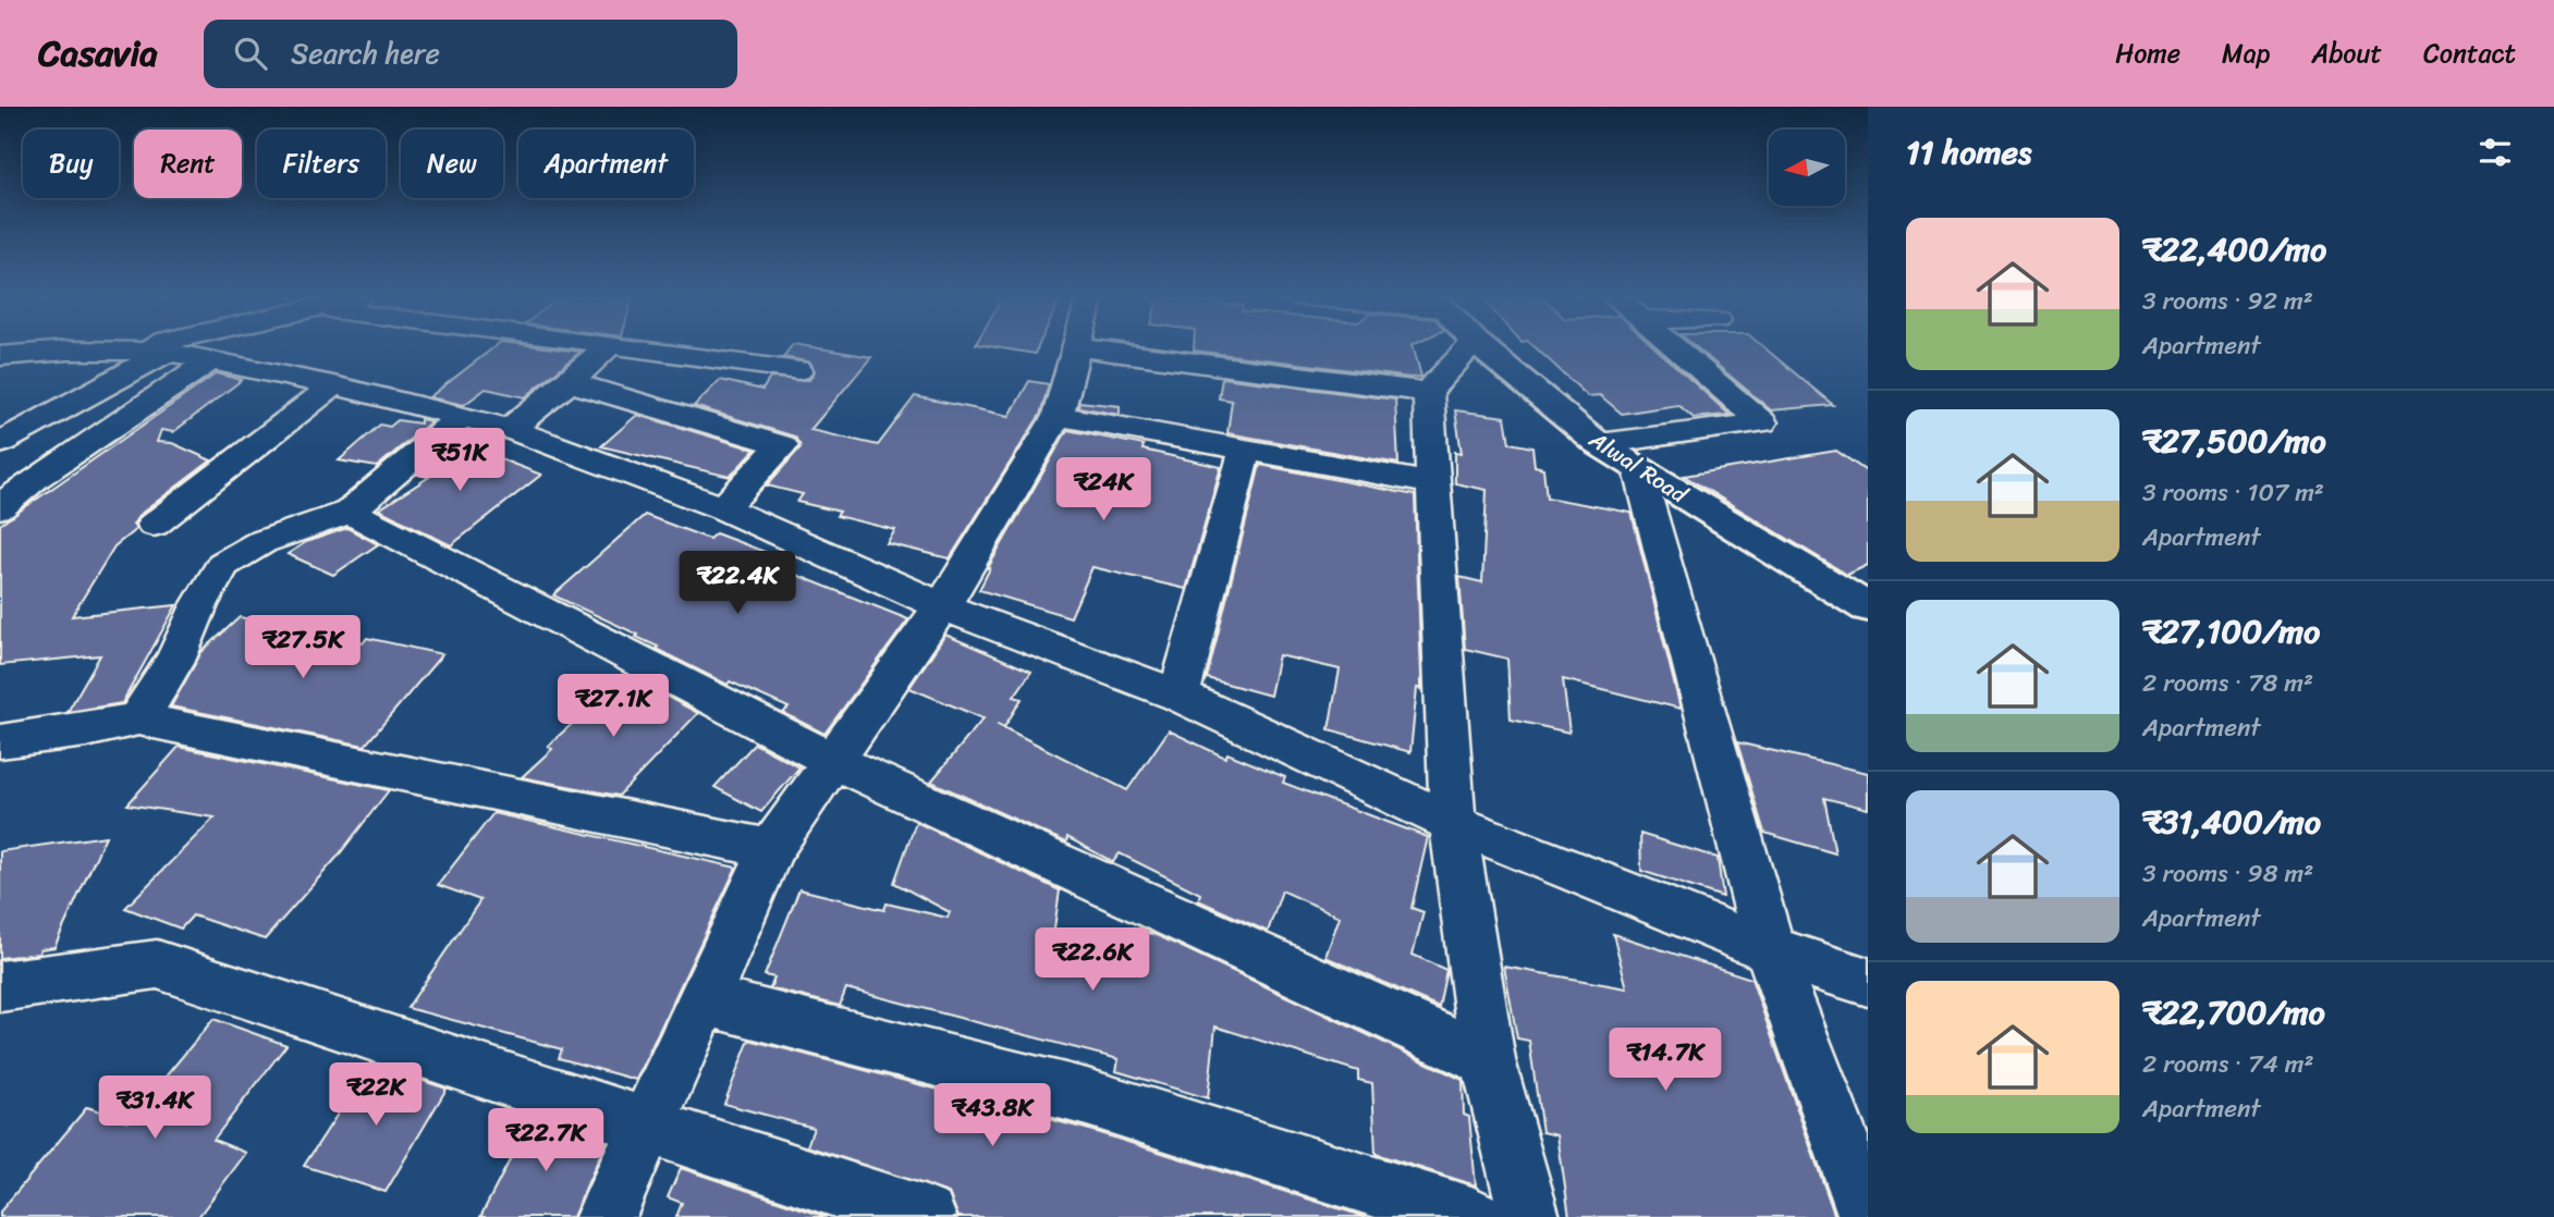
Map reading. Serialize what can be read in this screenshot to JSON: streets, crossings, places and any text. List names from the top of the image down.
{
  "streets": {
    "main road": ["Alwal Road"]
  },
  "north": "left",
  "page": {
    "header": "Casavia",
    "search": "Search here",
    "nav": [
      "Home",
      "Map",
      "About",
      "Contact"
    ],
    "heading": "11 homes",
    "chip": [
      "Buy",
      "Rent",
      "Filters",
      "New",
      "Apartment"
    ],
    "list": [
      {
        "name": "₹22,400/mo",
        "note": "3 rooms · 92 m² · Apartment"
      },
      {
        "name": "₹27,500/mo",
        "note": "3 rooms · 107 m² · Apartment"
      },
      {
        "name": "₹27,100/mo",
        "note": "2 rooms · 78 m² · Apartment"
      },
      {
        "name": "₹31,400/mo",
        "note": "3 rooms · 98 m² · Apartment"
      },
      {
        "name": "₹22,700/mo",
        "note": "2 rooms · 74 m² · Apartment"
      }
    ],
    "price": [
      "₹51K",
      "₹24K",
      "₹22.4K",
      "₹27.5K",
      "₹27.1K",
      "₹22.6K",
      "₹14.7K",
      "₹22K",
      "₹31.4K",
      "₹43.8K",
      "₹22.7K"
    ]
  }
}
